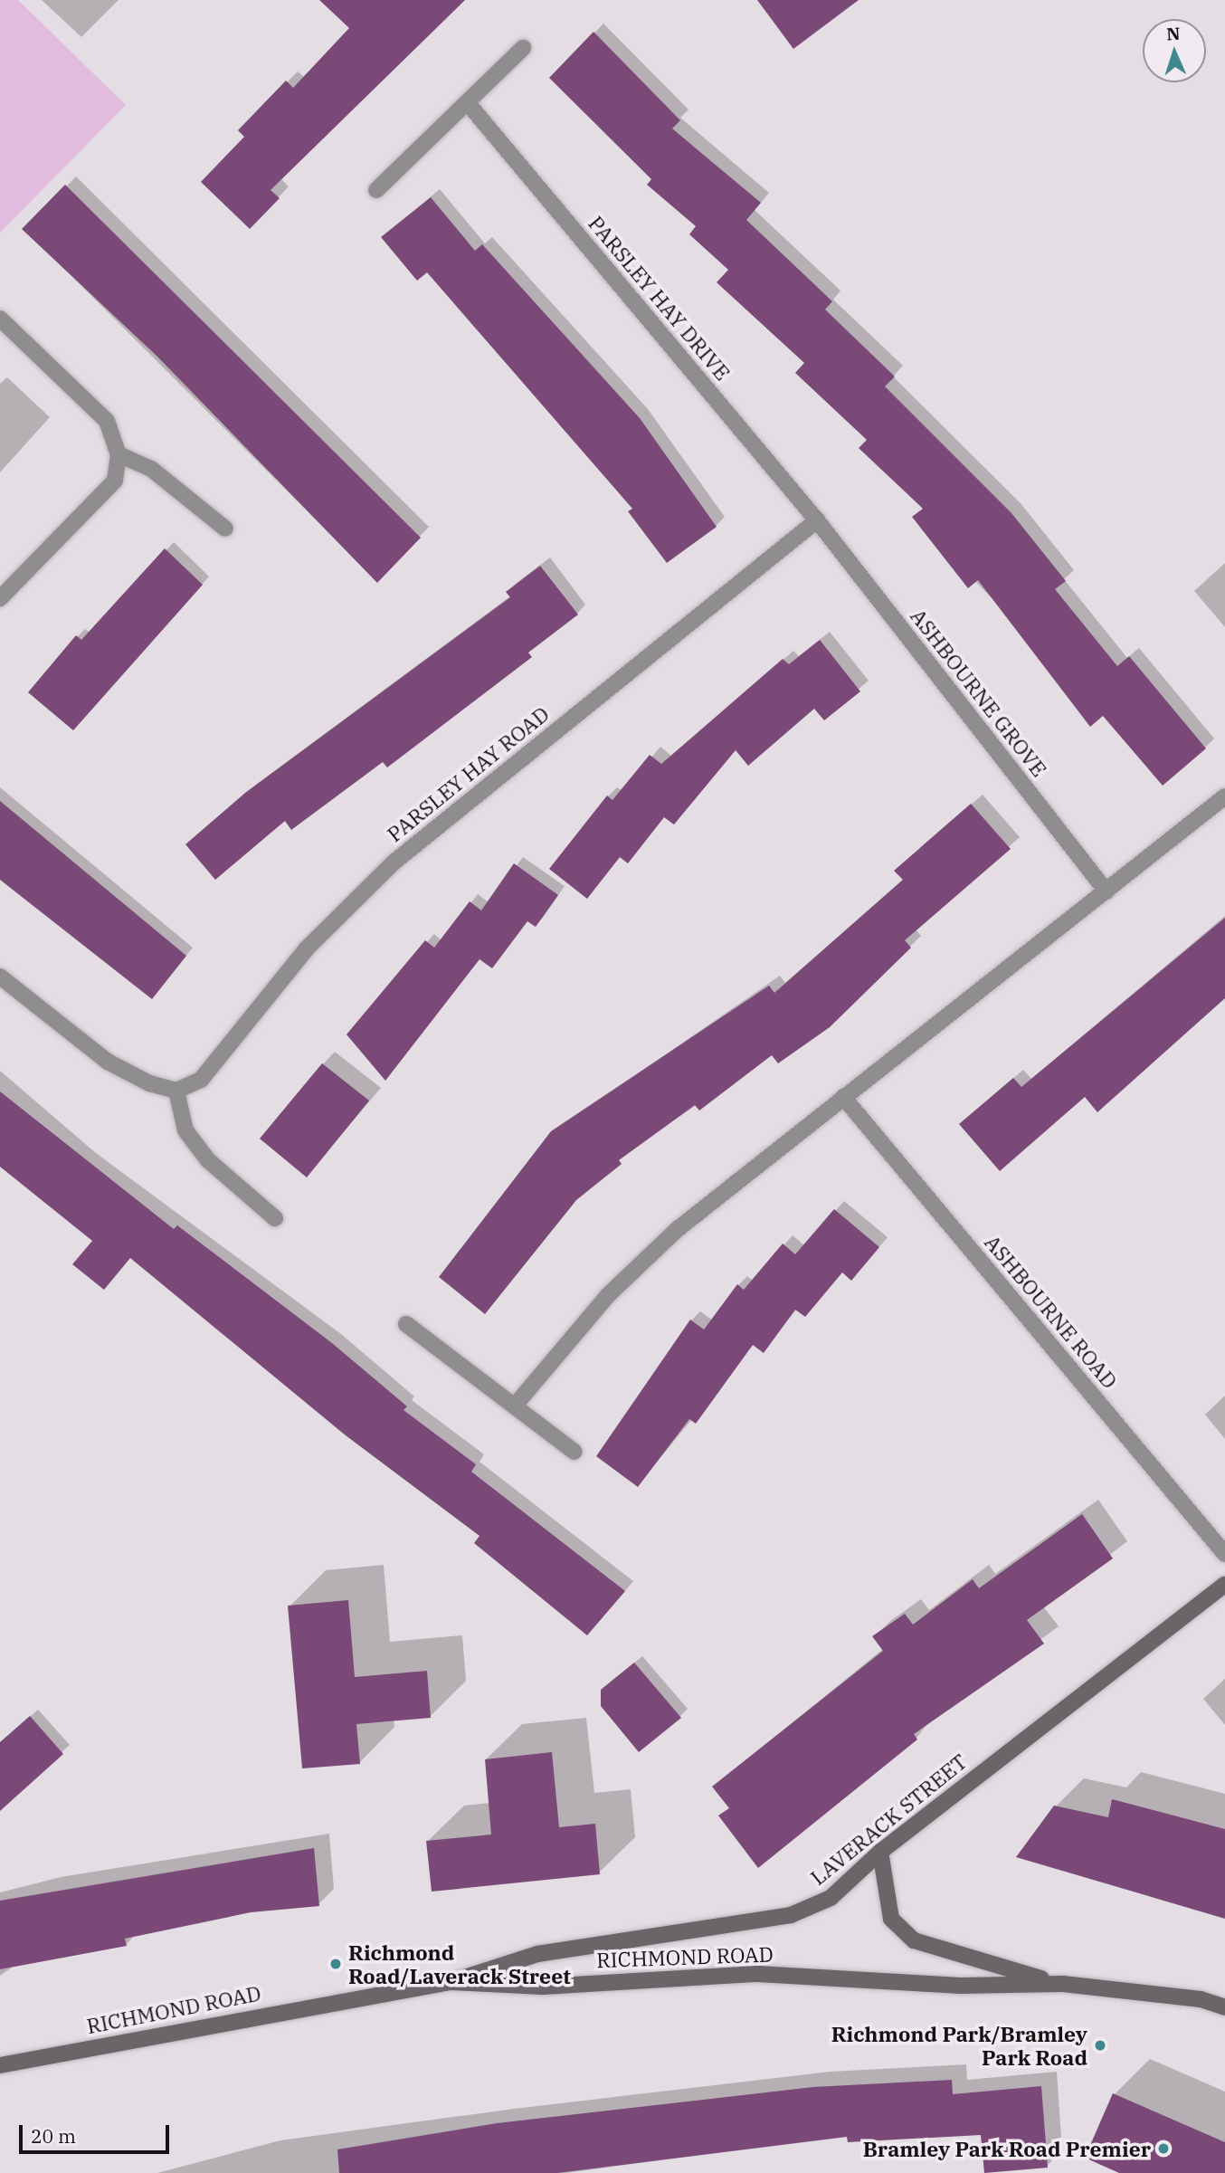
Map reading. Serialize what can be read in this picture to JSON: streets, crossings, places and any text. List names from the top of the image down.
{
  "streets": {
    "main road": ["LAVERACK STREET", "RICHMOND ROAD"],
    "street": [
      "PARSLEY HAY DRIVE",
      "ASHBOURNE GROVE",
      "PARSLEY HAY ROAD",
      "ASHBOURNE ROAD"
    ]
  },
  "crossings": [
    ["PARSLEY HAY DRIVE", "ASHBOURNE GROVE"],
    ["PARSLEY HAY DRIVE", "PARSLEY HAY ROAD"],
    ["ASHBOURNE GROVE", "PARSLEY HAY ROAD"],
    ["LAVERACK STREET", "RICHMOND ROAD"]
  ],
  "places": ["Richmond Road/Laverack Street", "Richmond Park/Bramley Park Road", "Bramley Park Road Premier"],
  "scale_bar": "20 m",
  "north": "top"
}
